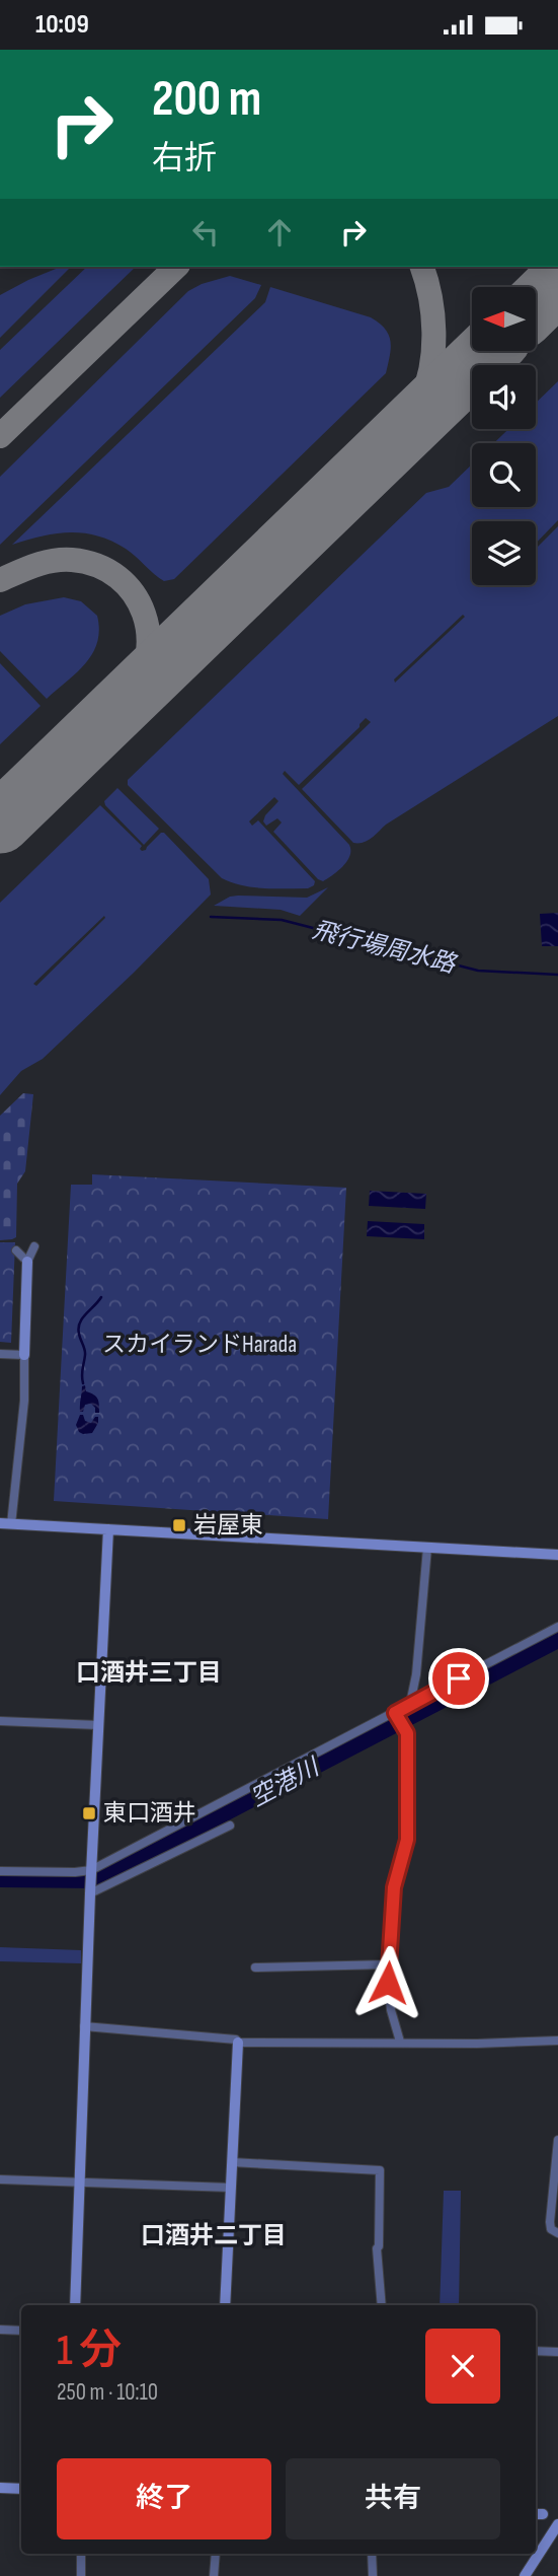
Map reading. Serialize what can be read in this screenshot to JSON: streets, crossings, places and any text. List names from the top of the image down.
{
  "districts": ["口酒井三丁目", "口酒井二丁目"],
  "water": ["飛行場周水路", "空港川"],
  "parks": ["スカイランドHarada"],
  "places": {
    "transit": ["岩屋東", "東口酒井"]
  },
  "north": "left",
  "page": {
    "status": "10:09",
    "turn": ["200 m", "右折"],
    "heading": ["1 分", "250 m · 10:10"],
    "buttons": ["終了", "共有"]
  }
}
